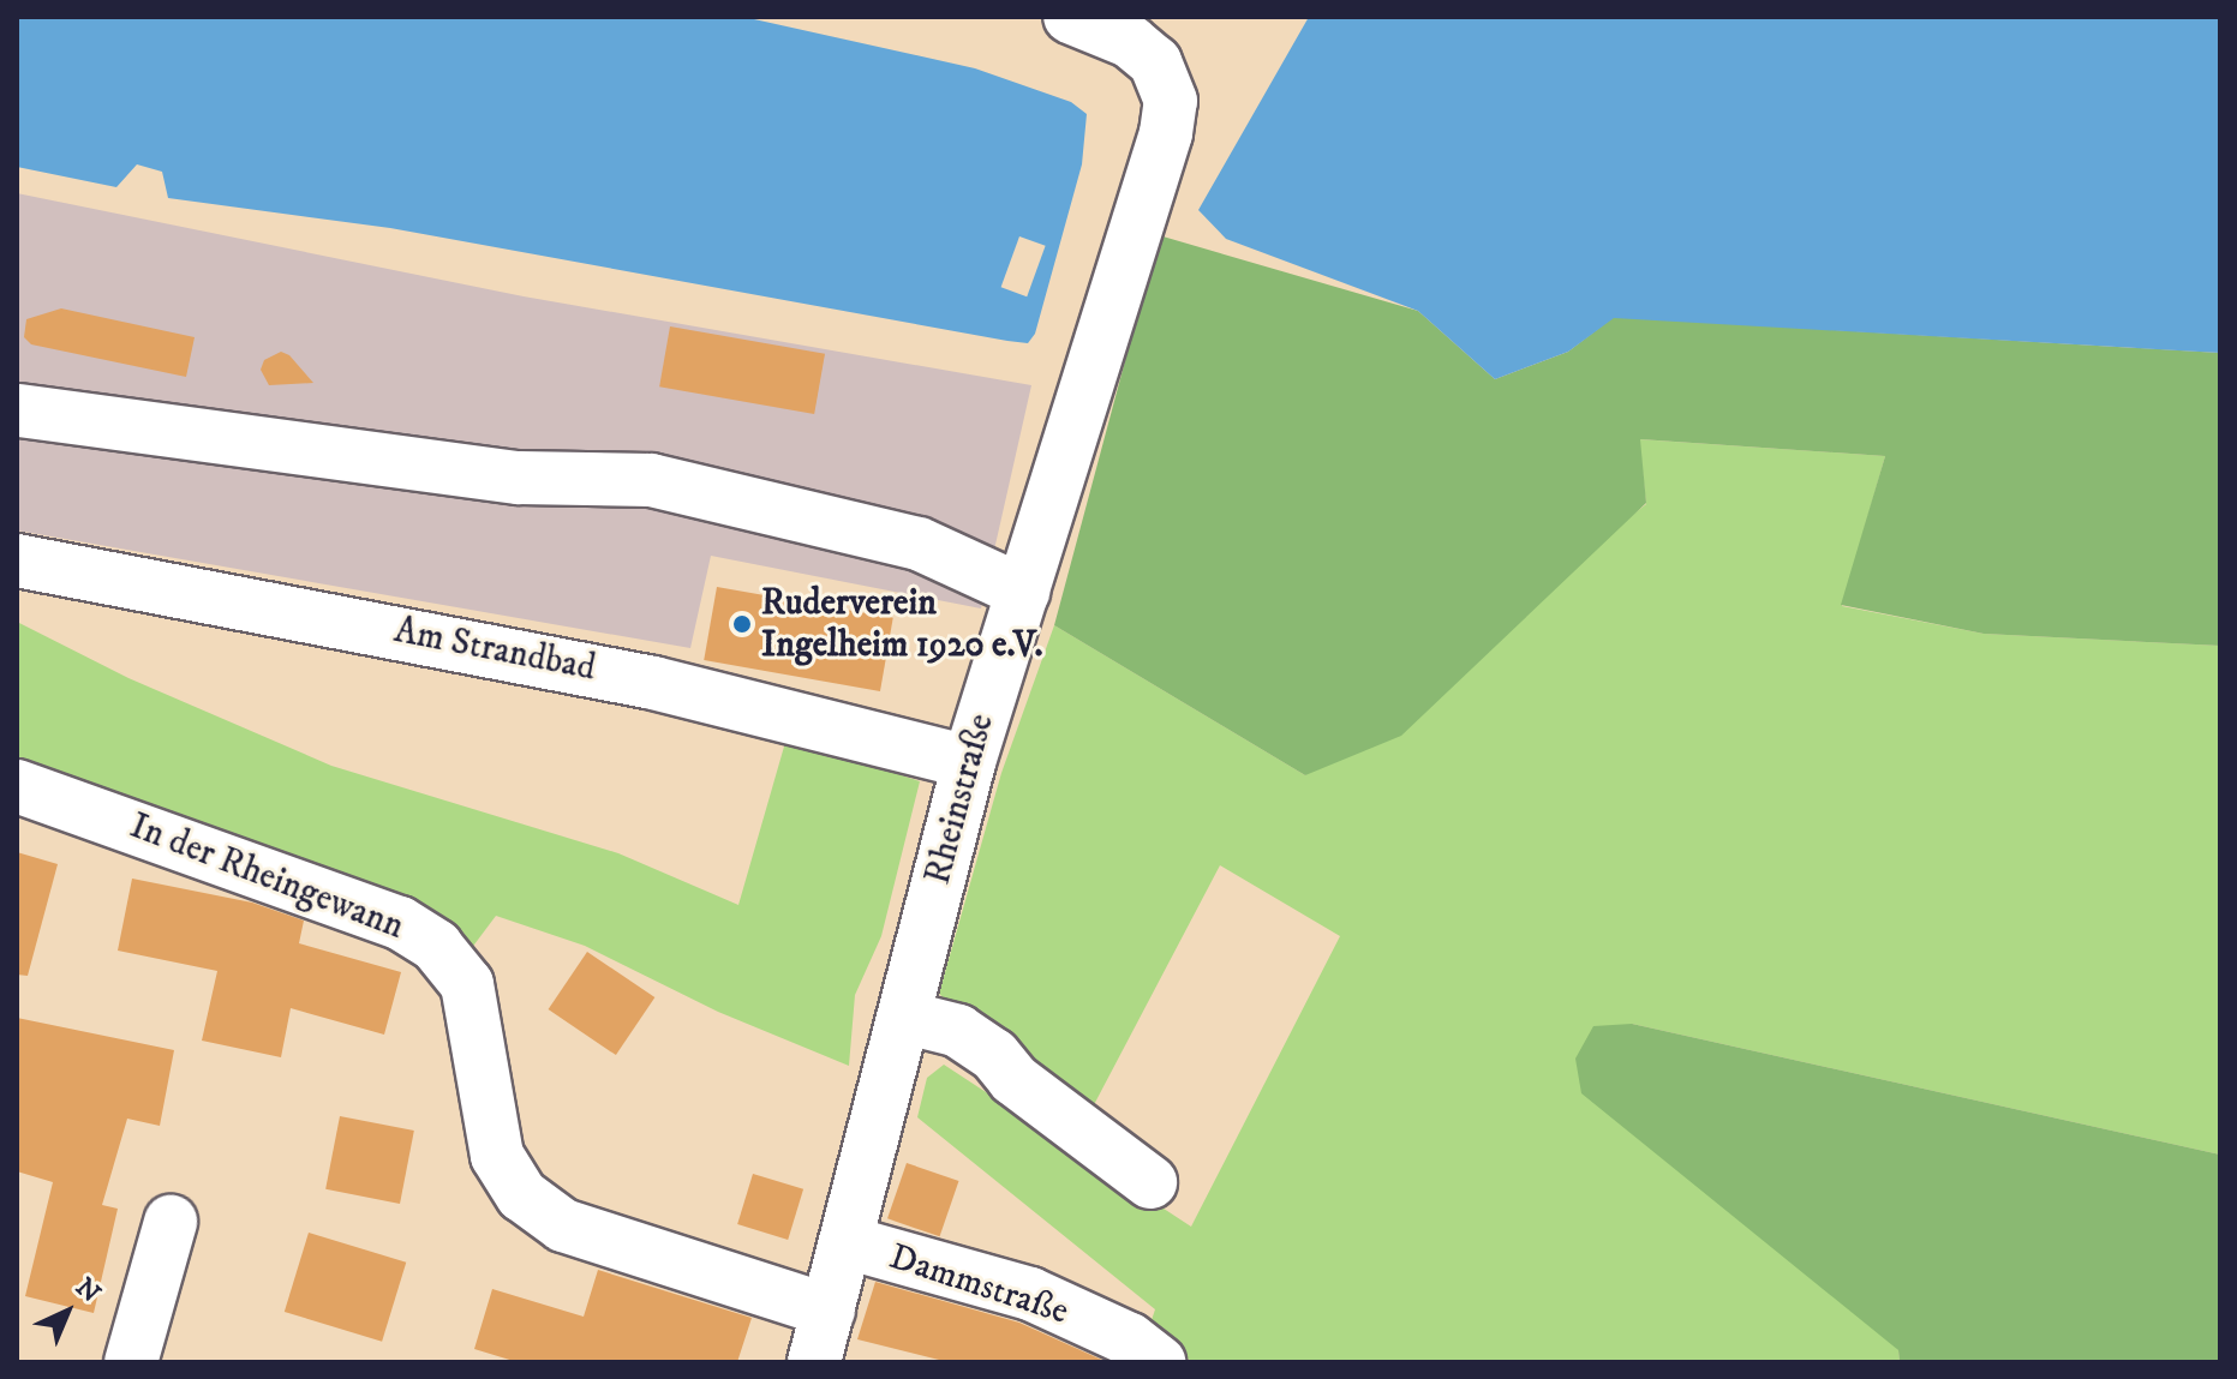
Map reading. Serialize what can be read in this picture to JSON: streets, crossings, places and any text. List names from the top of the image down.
{
  "streets": {
    "street": [
      "Am Strandbad",
      "Rheinstraße",
      "In der Rheingewann",
      "Dammstraße"
    ]
  },
  "crossings": [
    ["Am Strandbad", "Rheinstraße"],
    ["Rheinstraße", "In der Rheingewann"],
    ["Rheinstraße", "Dammstraße"]
  ],
  "places": ["Ruderverein Ingelheim 1920 e.V."],
  "north": "top right"
}
